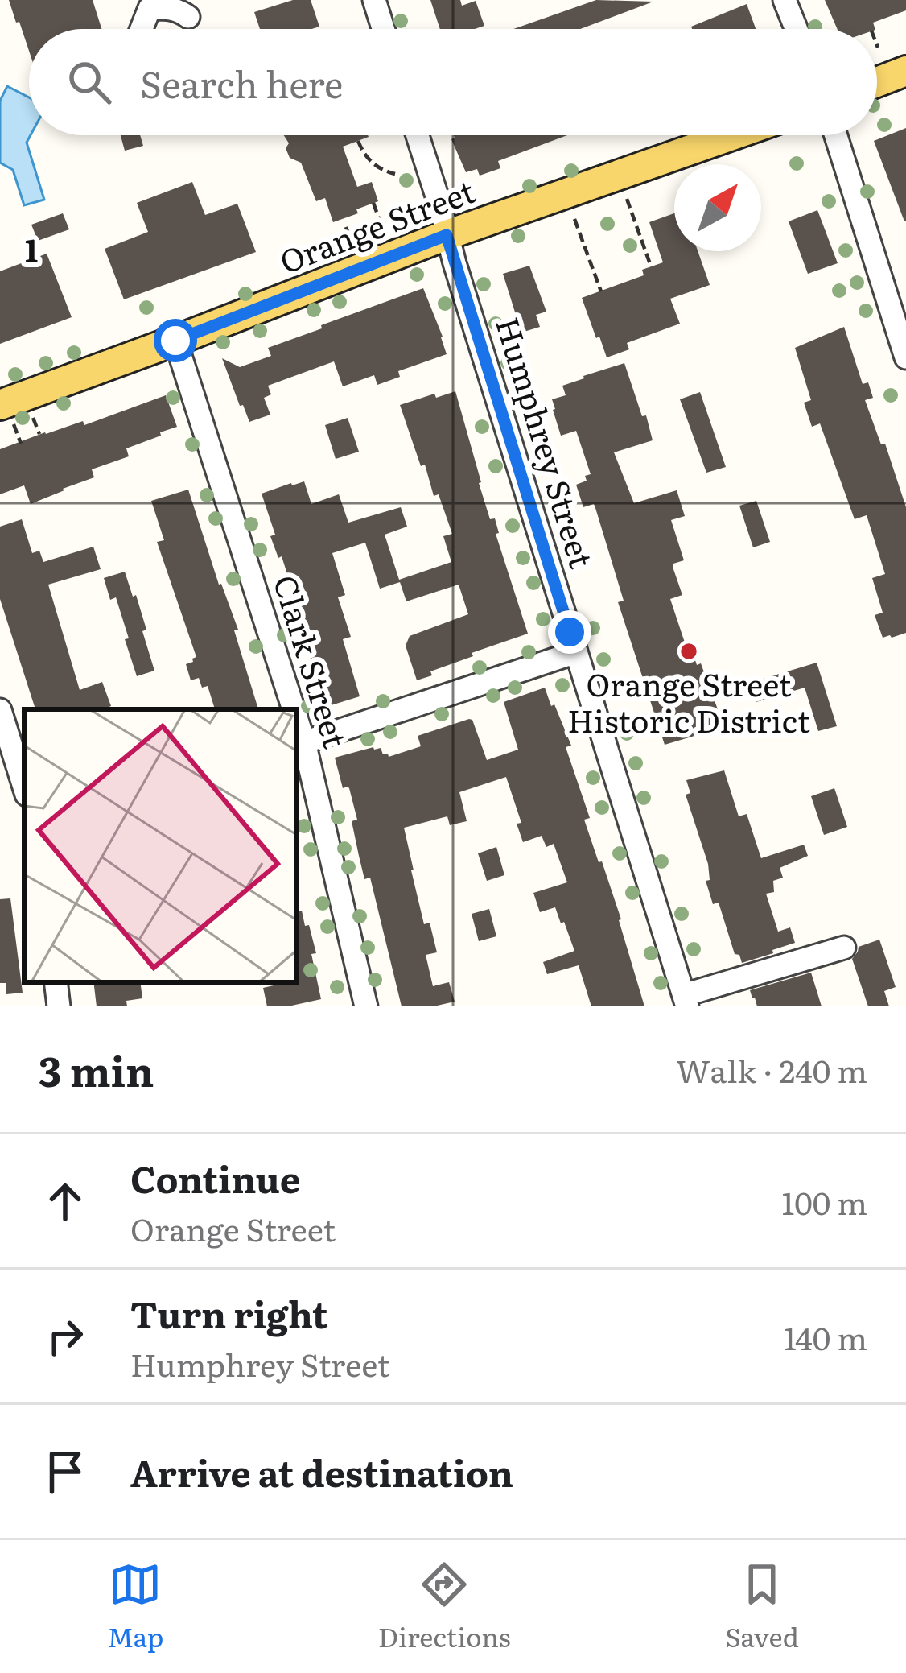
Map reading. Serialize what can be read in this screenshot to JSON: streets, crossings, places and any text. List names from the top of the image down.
{
  "streets": {
    "main road": ["Orange Street"],
    "street": ["Humphrey Street", "Clark Street"]
  },
  "crossings": [
    ["Orange Street", "Humphrey Street"],
    ["Orange Street", "Clark Street"]
  ],
  "places": ["Orange Street Historic District"],
  "north": "top right",
  "page": {
    "search": "Search here",
    "heading": ["3 min", "Walk · 240 m"],
    "list": [
      ["Continue", "Orange Street", "100 m"],
      ["Turn right", "Humphrey Street", "140 m"],
      "Arrive at destination"
    ],
    "nav": ["Map", "Directions", "Saved"]
  },
  "grid": {
    "rows": ["1"]
  }
}
